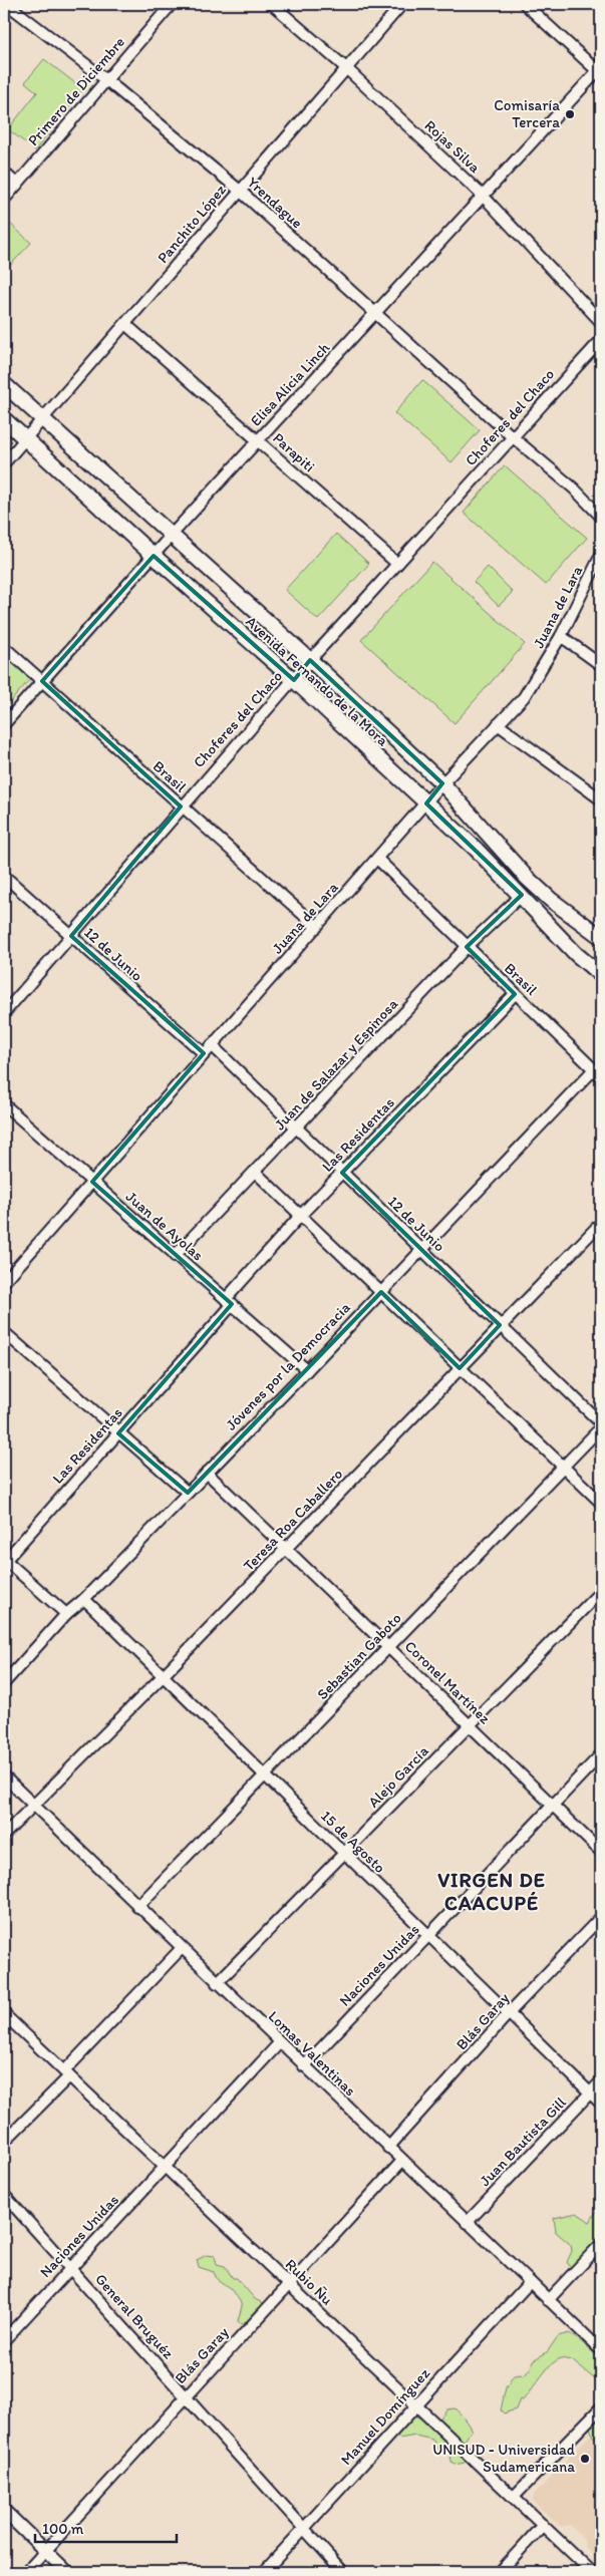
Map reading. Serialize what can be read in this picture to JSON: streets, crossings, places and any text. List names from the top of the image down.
{
  "streets": {
    "main road": ["Avenida Fernando de la Mora"],
    "street": [
      "Primero de Diciembre",
      "Rojas Silva",
      "Yrendague",
      "Panchito López",
      "Elisa Alicia Linch",
      "Choferes del Chaco",
      "Parapiti",
      "Juana de Lara",
      "Brasil",
      "12 de Junio",
      "Juan de Salazar y Espinosa",
      "Las Residentas",
      "Juan de Ayolas",
      "Jóvenes por la Democracia",
      "Teresa Roa Caballero",
      "Sebastian Gaboto",
      "Coronel Martínez",
      "Alejo García",
      "15 de Agosto",
      "Naciones Unidas",
      "Blás Garay",
      "Lomas Valentinas",
      "Juan Bautista Gill",
      "Rubio Ñu",
      "General Bruguéz",
      "Manuel Domínguez"
    ]
  },
  "crossings": [
    ["Primero de Diciembre", "Yrendague"],
    ["Rojas Silva", "Panchito López"],
    ["Rojas Silva", "Elisa Alicia Linch"],
    ["Yrendague", "Panchito López"],
    ["Yrendague", "Elisa Alicia Linch"],
    ["Yrendague", "Choferes del Chaco"],
    ["Panchito López", "Parapiti"],
    ["Panchito López", "Avenida Fernando de la Mora"],
    ["Elisa Alicia Linch", "Parapiti"],
    ["Elisa Alicia Linch", "Avenida Fernando de la Mora"],
    ["Elisa Alicia Linch", "Brasil"],
    ["Choferes del Chaco", "Parapiti"],
    ["Choferes del Chaco", "Avenida Fernando de la Mora"],
    ["Choferes del Chaco", "Brasil"],
    ["Choferes del Chaco", "12 de Junio"],
    ["Juana de Lara", "Avenida Fernando de la Mora"],
    ["Juana de Lara", "Brasil"],
    ["Juana de Lara", "12 de Junio"],
    ["Juana de Lara", "Juan de Ayolas"],
    ["Avenida Fernando de la Mora", "Juan de Salazar y Espinosa"],
    ["Brasil", "Juan de Salazar y Espinosa"],
    ["Brasil", "Las Residentas"],
    ["Brasil", "Jóvenes por la Democracia"],
    ["12 de Junio", "Juan de Salazar y Espinosa"],
    ["12 de Junio", "Las Residentas"],
    ["12 de Junio", "Jóvenes por la Democracia"],
    ["12 de Junio", "Teresa Roa Caballero"],
    ["12 de Junio", "Sebastian Gaboto"],
    ["Juan de Salazar y Espinosa", "Juan de Ayolas"],
    ["Las Residentas", "Juan de Ayolas"],
    ["Juan de Ayolas", "Jóvenes por la Democracia"],
    ["Jóvenes por la Democracia", "Coronel Martínez"],
    ["Jóvenes por la Democracia", "15 de Agosto"],
    ["Teresa Roa Caballero", "Coronel Martínez"],
    ["Teresa Roa Caballero", "15 de Agosto"],
    ["Teresa Roa Caballero", "Lomas Valentinas"],
    ["Sebastian Gaboto", "Coronel Martínez"],
    ["Sebastian Gaboto", "15 de Agosto"],
    ["Sebastian Gaboto", "Lomas Valentinas"],
    ["Coronel Martínez", "Alejo García"],
    ["Coronel Martínez", "Naciones Unidas"],
    ["Alejo García", "15 de Agosto"],
    ["Alejo García", "Lomas Valentinas"],
    ["15 de Agosto", "Naciones Unidas"],
    ["15 de Agosto", "Blás Garay"],
    ["15 de Agosto", "Juan Bautista Gill"],
    ["Naciones Unidas", "Lomas Valentinas"],
    ["Naciones Unidas", "Rubio Ñu"],
    ["Naciones Unidas", "General Bruguéz"],
    ["Blás Garay", "Lomas Valentinas"],
    ["Blás Garay", "Rubio Ñu"],
    ["Blás Garay", "General Bruguéz"],
    ["Lomas Valentinas", "Juan Bautista Gill"],
    ["Lomas Valentinas", "Manuel Domínguez"],
    ["Rubio Ñu", "Manuel Domínguez"],
    ["General Bruguéz", "Manuel Domínguez"]
  ],
  "districts": ["VIRGEN DE CAACUPÉ"],
  "places": ["Comisaría Tercera", "UNISUD - Universidad Sudamericana"],
  "scale_bar": "100 m"
}
